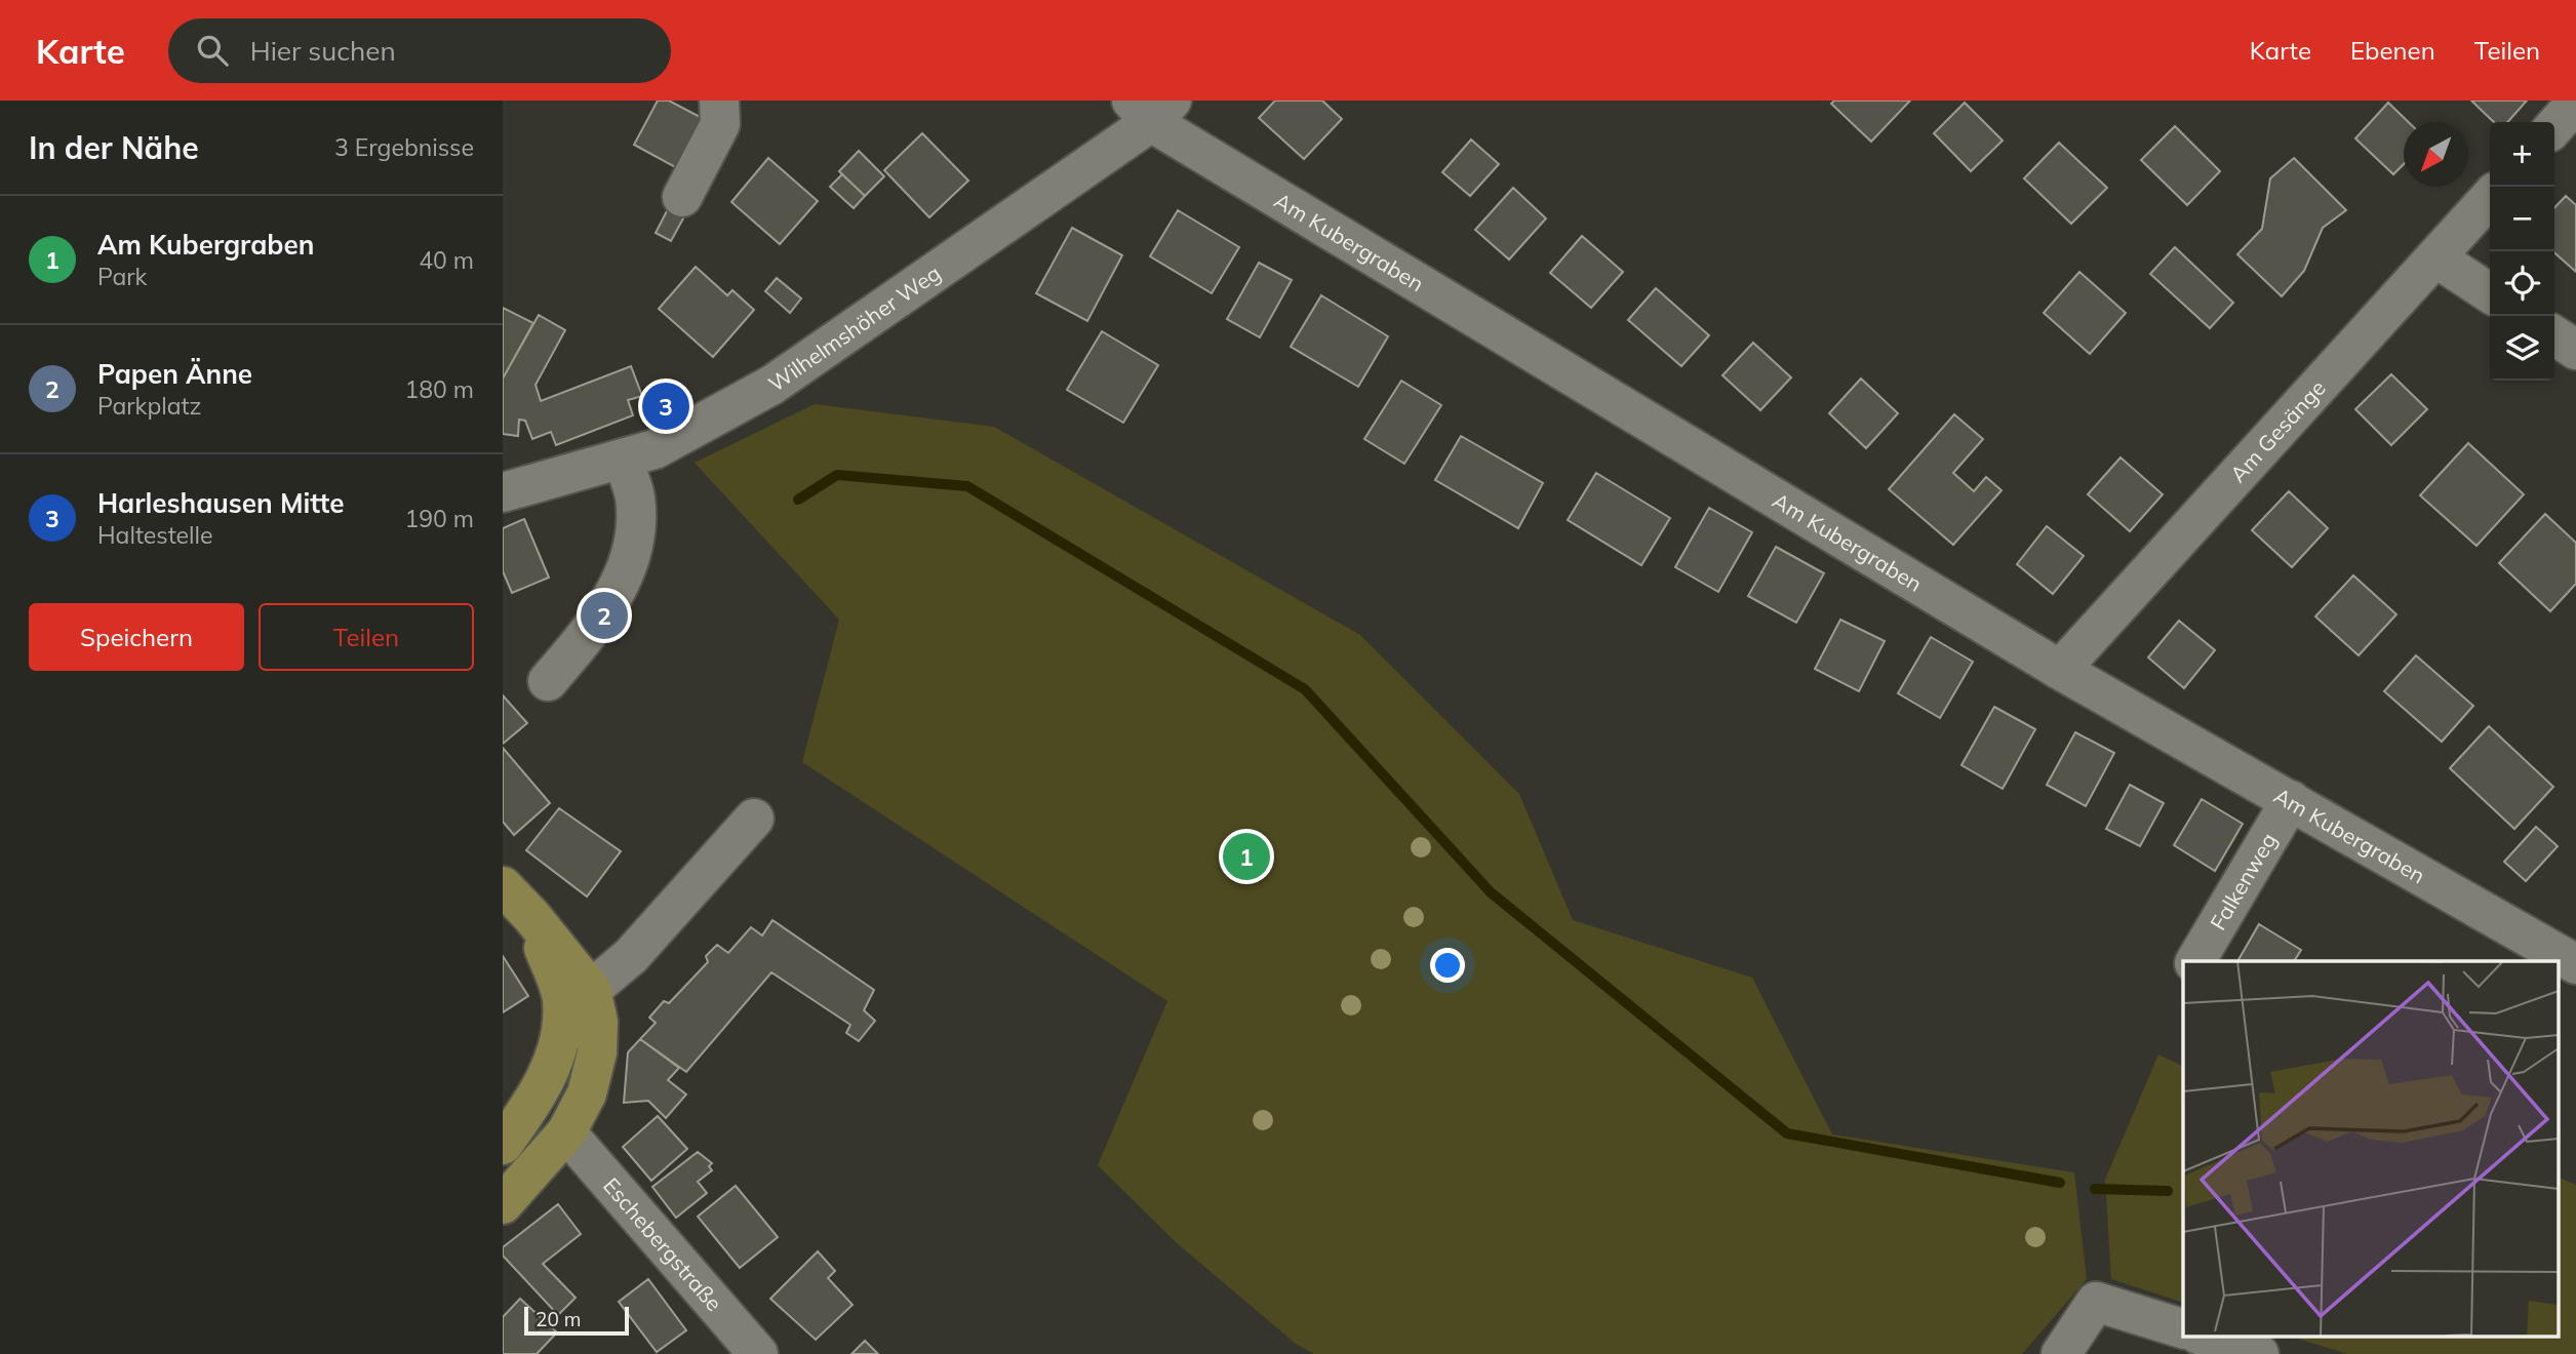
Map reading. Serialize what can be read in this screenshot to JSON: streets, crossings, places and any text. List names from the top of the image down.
{
  "streets": {
    "street": [
      "Am Kubergraben",
      "Wilhelmshöher Weg",
      "Am Gesänge",
      "Falkenweg",
      "Eschebergstraße"
    ]
  },
  "crossings": [
    ["Am Kubergraben", "Wilhelmshöher Weg"],
    ["Am Kubergraben", "Am Gesänge"],
    ["Am Kubergraben", "Falkenweg"]
  ],
  "scale_bar": "20 m",
  "north": "bottom left",
  "page": {
    "header": "Karte",
    "search": "Hier suchen",
    "nav": ["Karte", "Ebenen", "Teilen"],
    "heading": ["In der Nähe", "3 Ergebnisse"],
    "map_buttons": ["+", "−"],
    "list": [
      {
        "mark": "1",
        "name": "Am Kubergraben",
        "note": "Park",
        "value": "40 m"
      },
      {
        "mark": "2",
        "name": "Papen Änne",
        "note": "Parkplatz",
        "value": "180 m"
      },
      {
        "mark": "3",
        "name": "Harleshausen Mitte",
        "note": "Haltestelle",
        "value": "190 m"
      }
    ],
    "pins": ["3", "2", "1"],
    "buttons": ["Speichern", "Teilen"],
    "scale": "20 m"
  }
}
